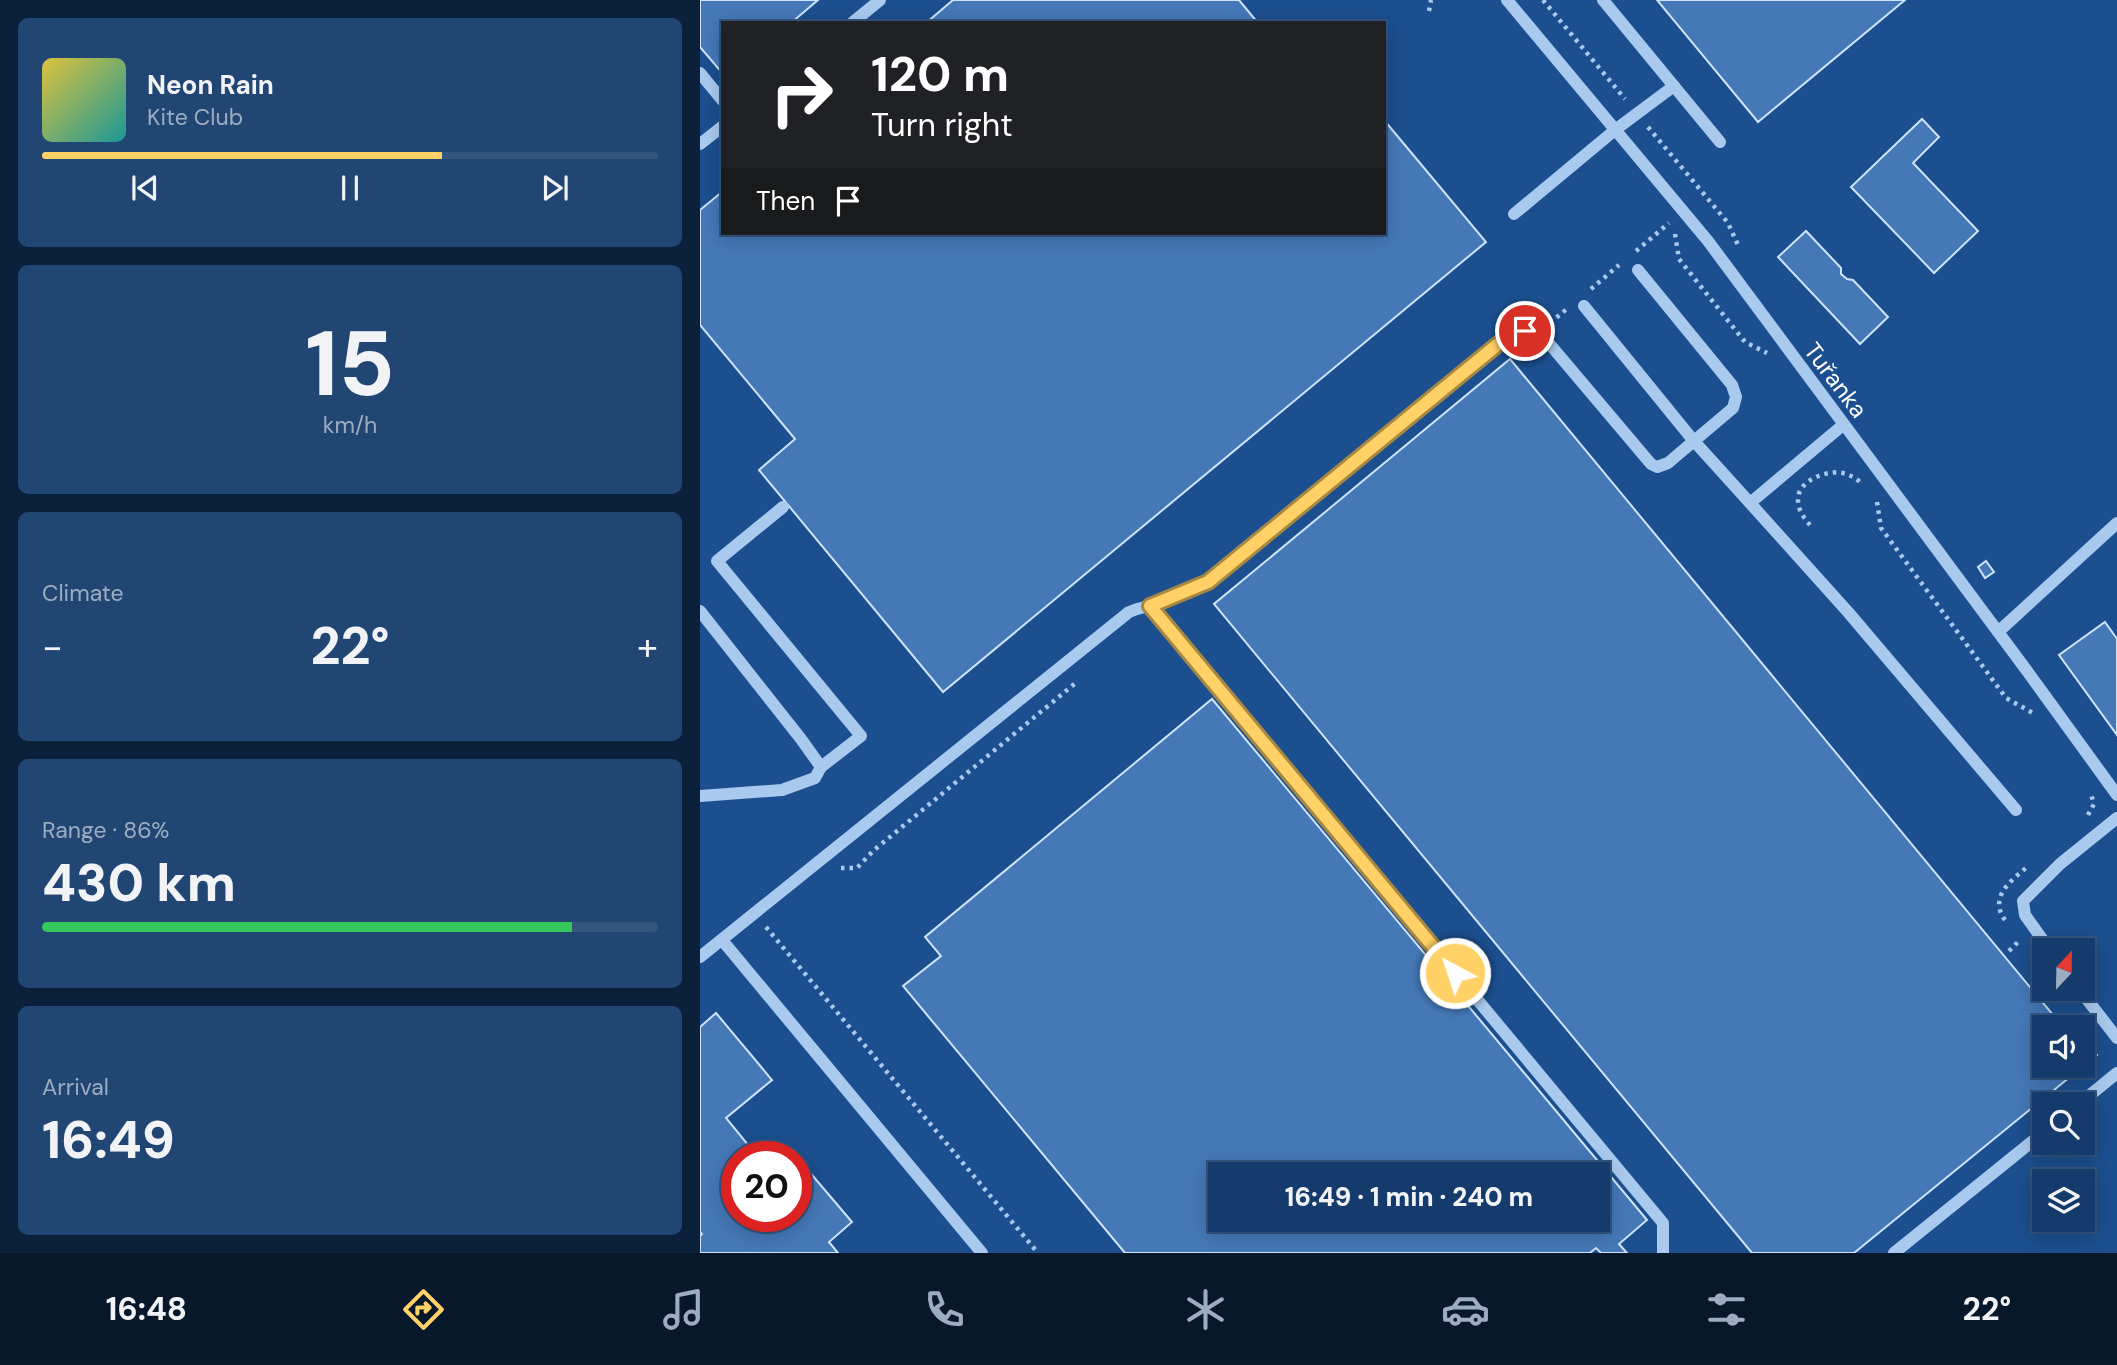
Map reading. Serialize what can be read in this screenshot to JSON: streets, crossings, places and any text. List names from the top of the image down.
{
  "streets": {
    "street": ["Tuřanka"]
  },
  "north": "top",
  "page": {
    "turn": ["120 m", "Turn right"],
    "song": ["Neon Rain", "Kite Club"],
    "then": "Then",
    "tile": [
      ["15", "km/h"],
      "Climate",
      ["Range · 86%", "430 km"],
      ["Arrival", "16:49"]
    ],
    "heat": ["−", "22°", "+"],
    "limit": "20",
    "trip": "16:49 · 1 min · 240 m",
    "tabs": ["16:48", "22°"]
  }
}
